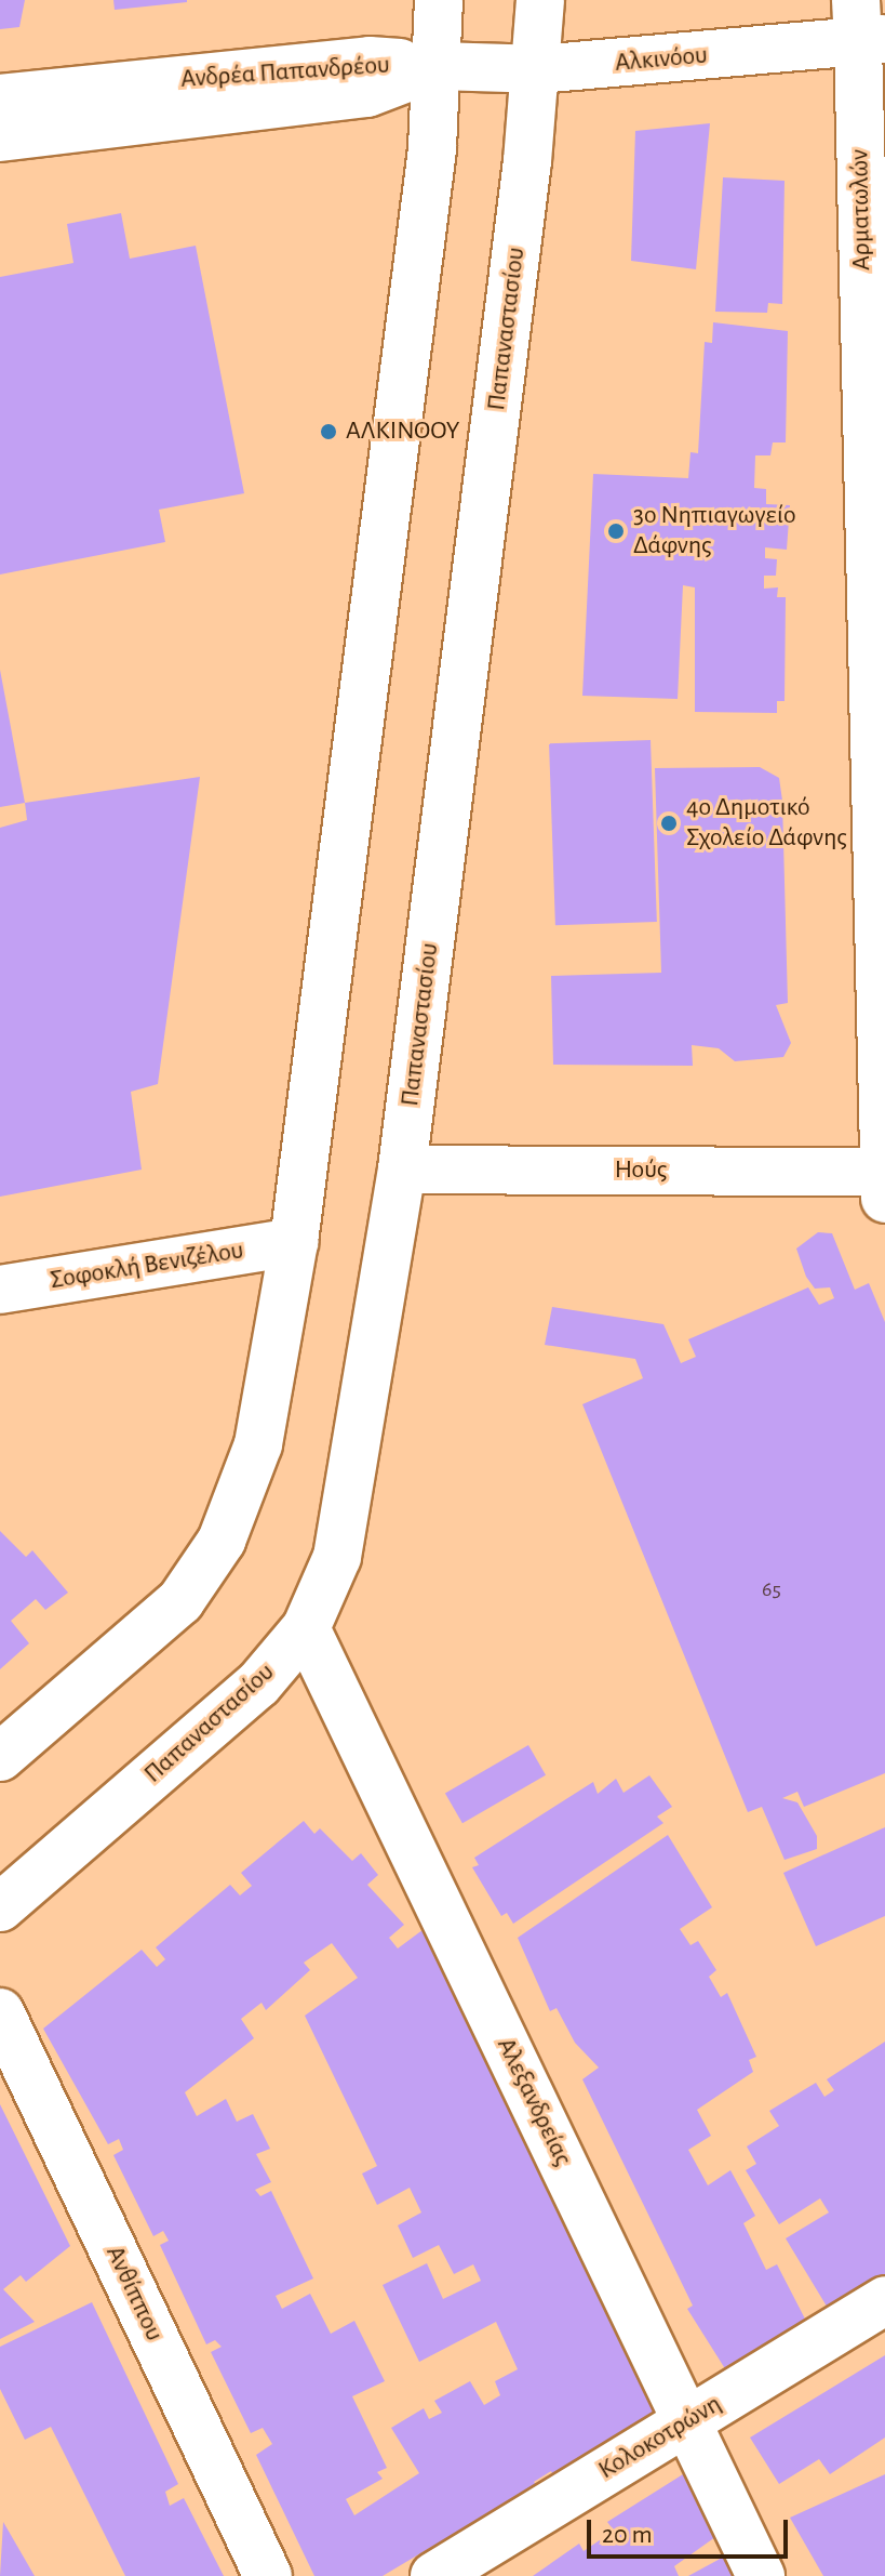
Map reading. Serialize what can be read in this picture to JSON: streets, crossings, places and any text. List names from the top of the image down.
{
  "streets": {
    "street": [
      "Αλκινόου",
      "Ανδρέα Παπανδρέου",
      "Αρματωλών",
      "Παπαναστασίου",
      "Ηούς",
      "Σοφοκλή Βενιζέλου",
      "Αλεξανδρείας",
      "Ανθίππου",
      "Κολοκοτρώνη"
    ]
  },
  "crossings": [
    ["Αλκινόου", "Ανδρέα Παπανδρέου"],
    ["Αλκινόου", "Αρματωλών"],
    ["Αλκινόου", "Παπαναστασίου"],
    ["Αρματωλών", "Ηούς"],
    ["Παπαναστασίου", "Ηούς"],
    ["Παπαναστασίου", "Αλεξανδρείας"],
    ["Αλεξανδρείας", "Κολοκοτρώνη"]
  ],
  "places": ["ΑΛΚΙΝΟΟΥ", "3ο Νηπιαγωγείο Δάφνης", "4ο Δημοτικό Σχολείο Δάφνης"],
  "house_numbers": ["65"],
  "scale_bar": "20 m"
}
